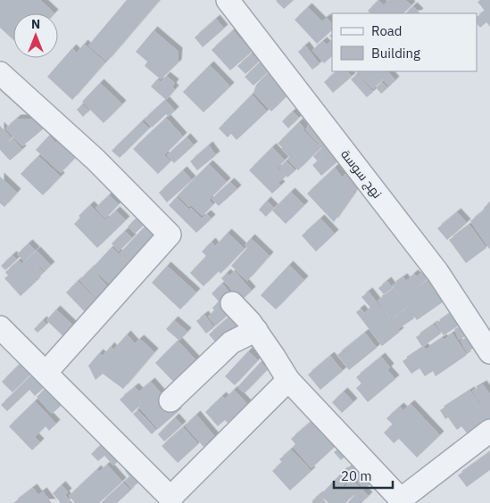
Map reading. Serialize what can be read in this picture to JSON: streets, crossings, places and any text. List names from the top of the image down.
{
  "streets": {
    "street": ["نهج سوسة"]
  },
  "legend": ["Road", "Building"],
  "scale_bar": "20 m",
  "north": "top"
}
